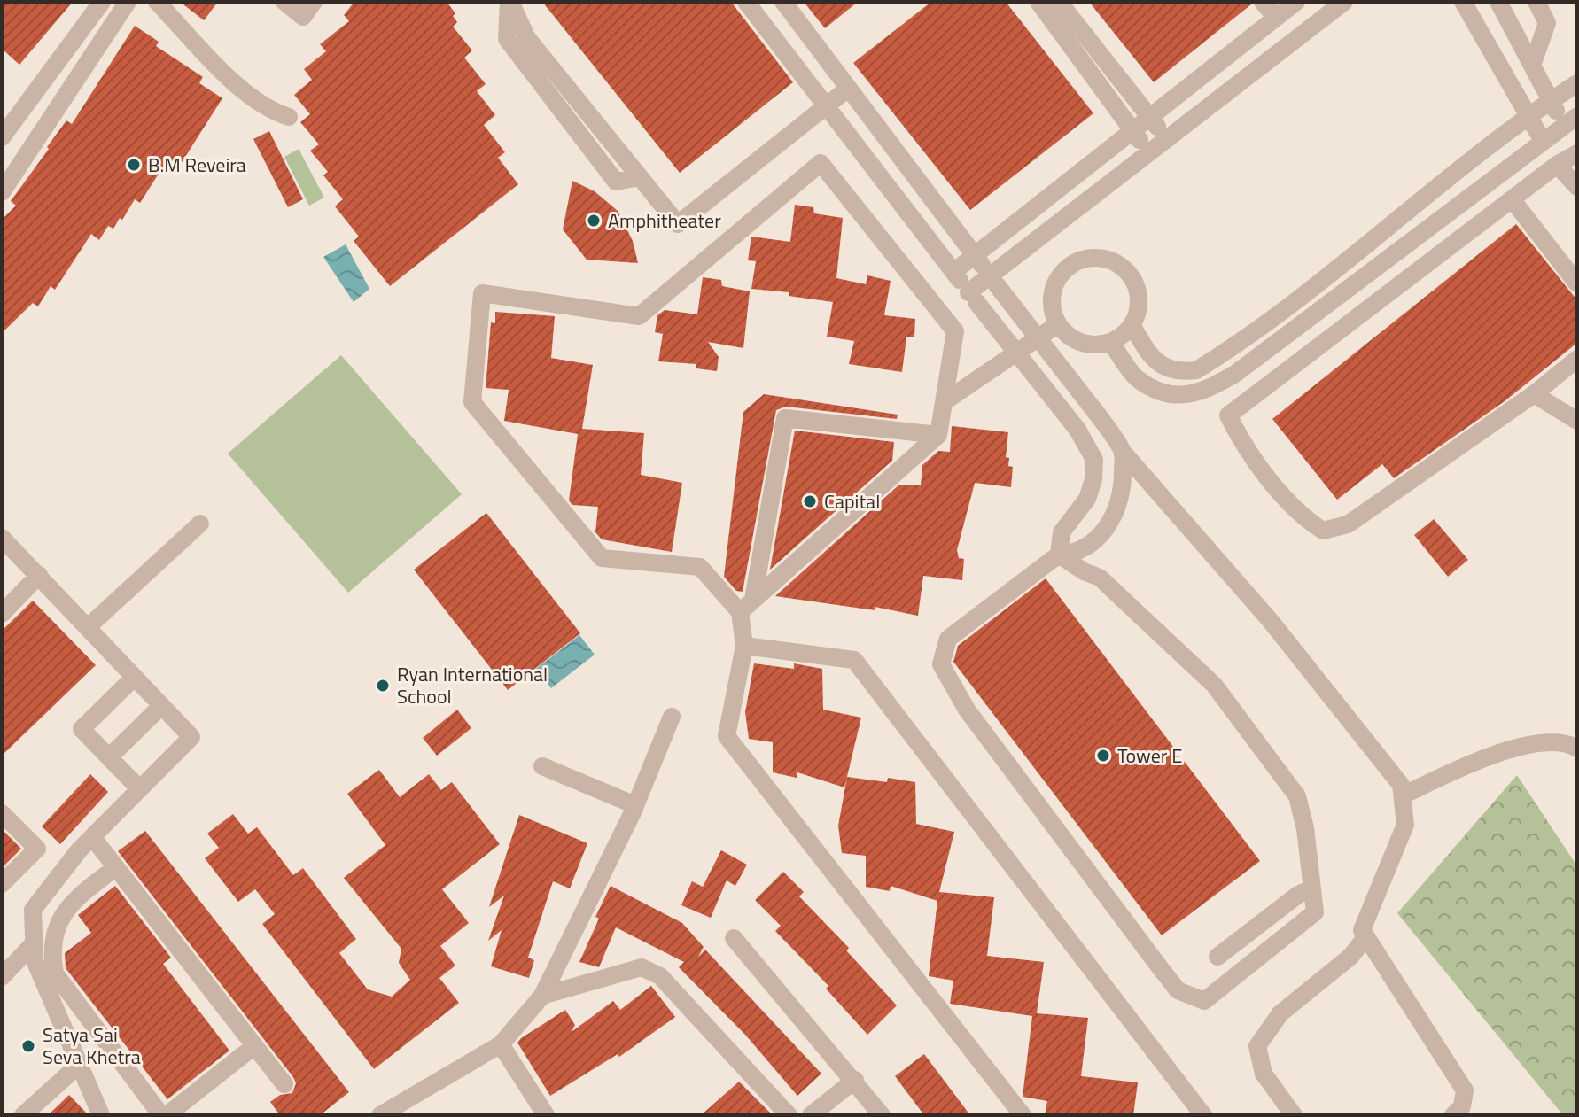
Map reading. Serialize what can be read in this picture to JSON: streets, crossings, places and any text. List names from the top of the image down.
{
  "places": [
    "B.M Reveira",
    "Amphitheater",
    "Capital",
    "Ryan International School",
    "Tower E",
    "Satya Sai Seva Khetra"
  ]
}
